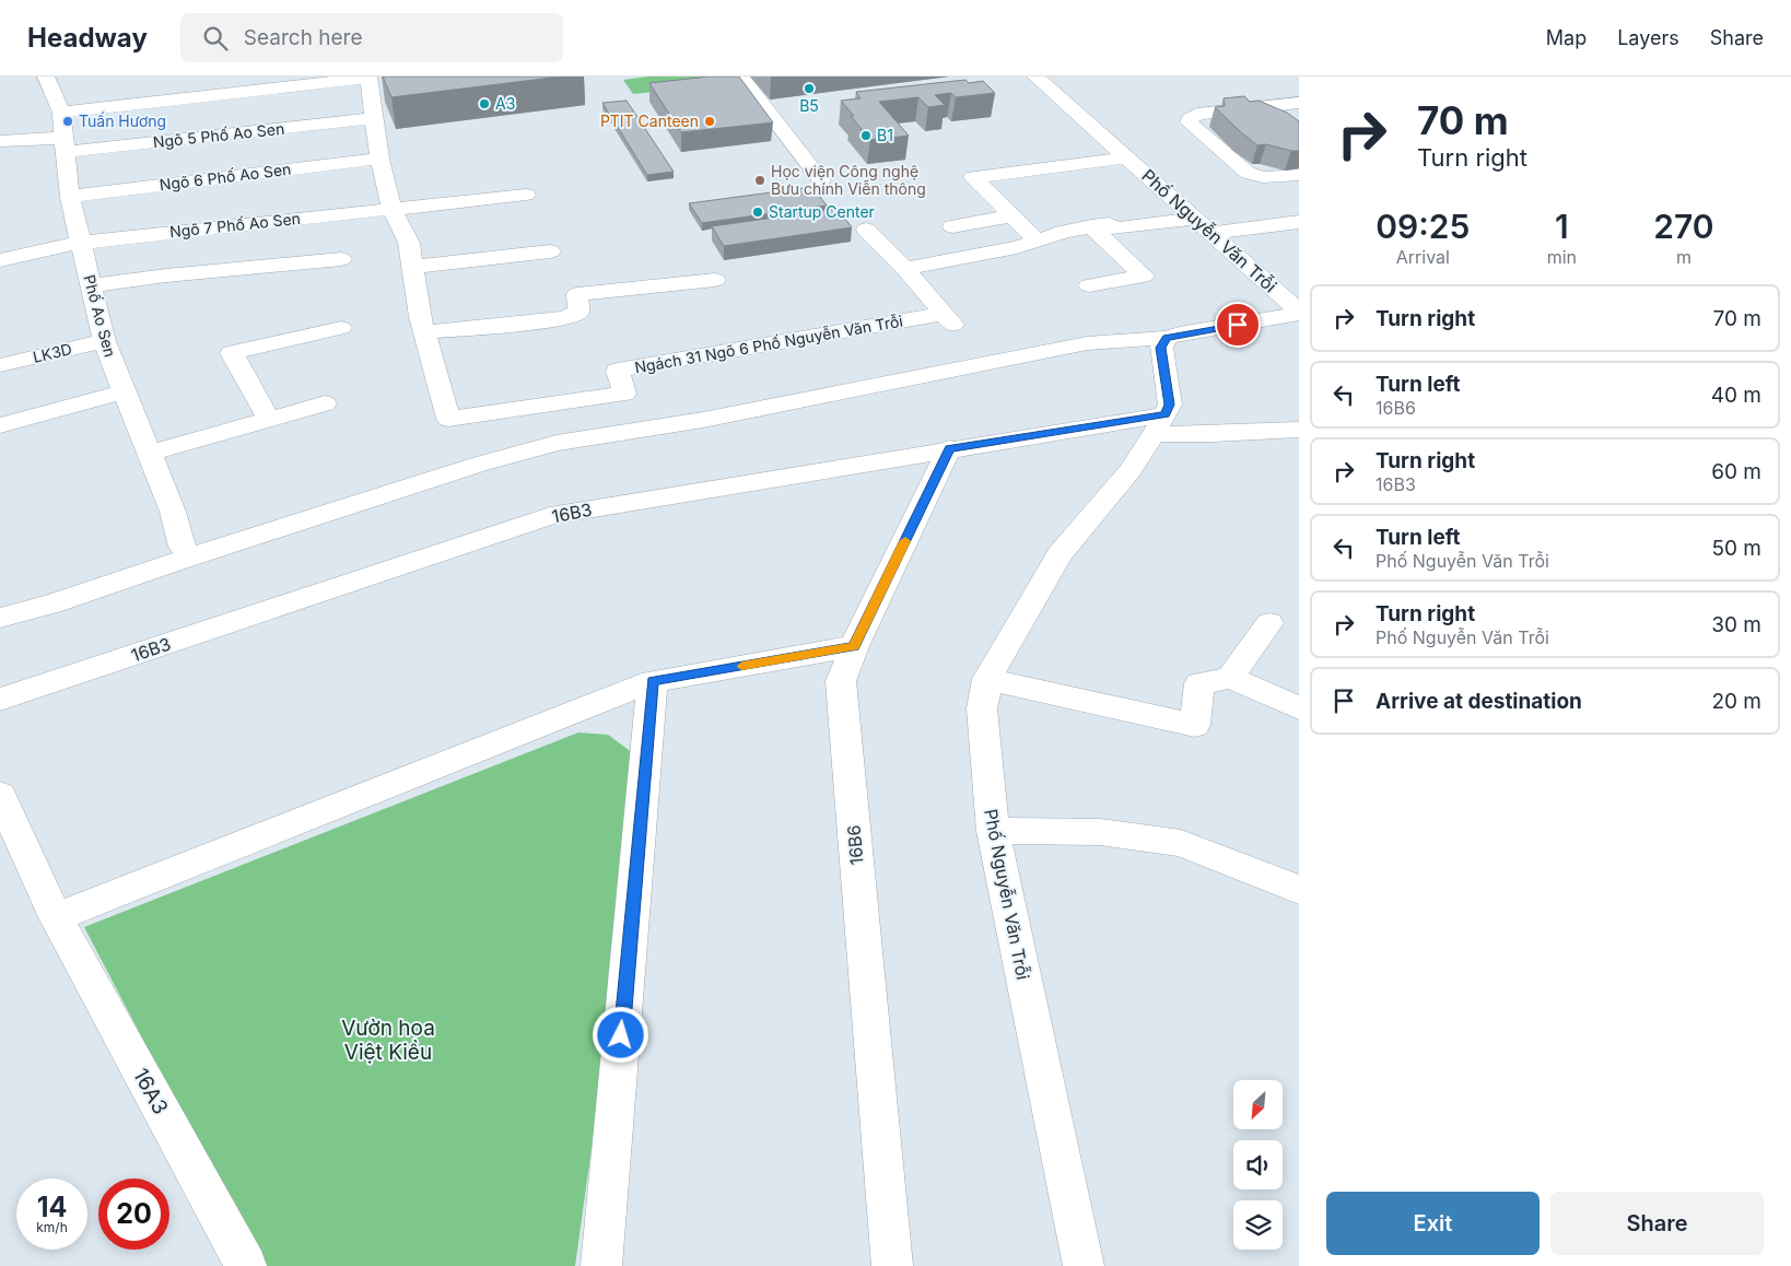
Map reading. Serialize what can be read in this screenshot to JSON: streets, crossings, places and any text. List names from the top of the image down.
{
  "streets": {
    "street": [
      "Ngõ 5 Phố Ao Sen",
      "Ngõ 6 Phố Ao Sen",
      "Ngõ 7 Phố Ao Sen",
      "Phố Nguyễn Văn Trỗi",
      "Phố Ao Sen",
      "Ngách 31 Ngõ 6 Phố Nguyễn Văn Trỗi",
      "LK3D",
      "16B3",
      "16B6",
      "16A3"
    ]
  },
  "crossings": [
    ["Ngõ 5 Phố Ao Sen", "Phố Ao Sen"],
    ["Ngõ 6 Phố Ao Sen", "Phố Ao Sen"],
    ["Ngõ 7 Phố Ao Sen", "Phố Ao Sen"],
    ["Phố Nguyễn Văn Trỗi", "16B3"],
    ["Phố Ao Sen", "LK3D"],
    ["16B3", "16B6"]
  ],
  "parks": ["Vườn hoa Việt Kiều"],
  "places": [
    "B5",
    "A3",
    "Tuấn Hương",
    "PTIT Canteen",
    "B1",
    "Học viện Công nghệ Bưu chính Viễn thông",
    "Startup Center"
  ],
  "north": "bottom left",
  "page": {
    "header": "Headway",
    "search": "Search here",
    "nav": ["Map", "Layers", "Share"],
    "turn": ["70 m", "Turn right"],
    "eta": [
      "09:25",
      "Arrival",
      "1",
      "min",
      "270",
      "m"
    ],
    "list": [
      {
        "name": "Turn right",
        "value": "70 m"
      },
      {
        "name": "Turn left",
        "note": "16B6",
        "value": "40 m"
      },
      {
        "name": "Turn right",
        "note": "16B3",
        "value": "60 m"
      },
      {
        "name": "Turn left",
        "note": "Phố Nguyễn Văn Trỗi",
        "value": "50 m"
      },
      {
        "name": "Turn right",
        "note": "Phố Nguyễn Văn Trỗi",
        "value": "30 m"
      },
      {
        "name": "Arrive at destination",
        "value": "20 m"
      }
    ],
    "speed": "14 km/h",
    "limit": "20",
    "buttons": ["Exit", "Share"]
  }
}
